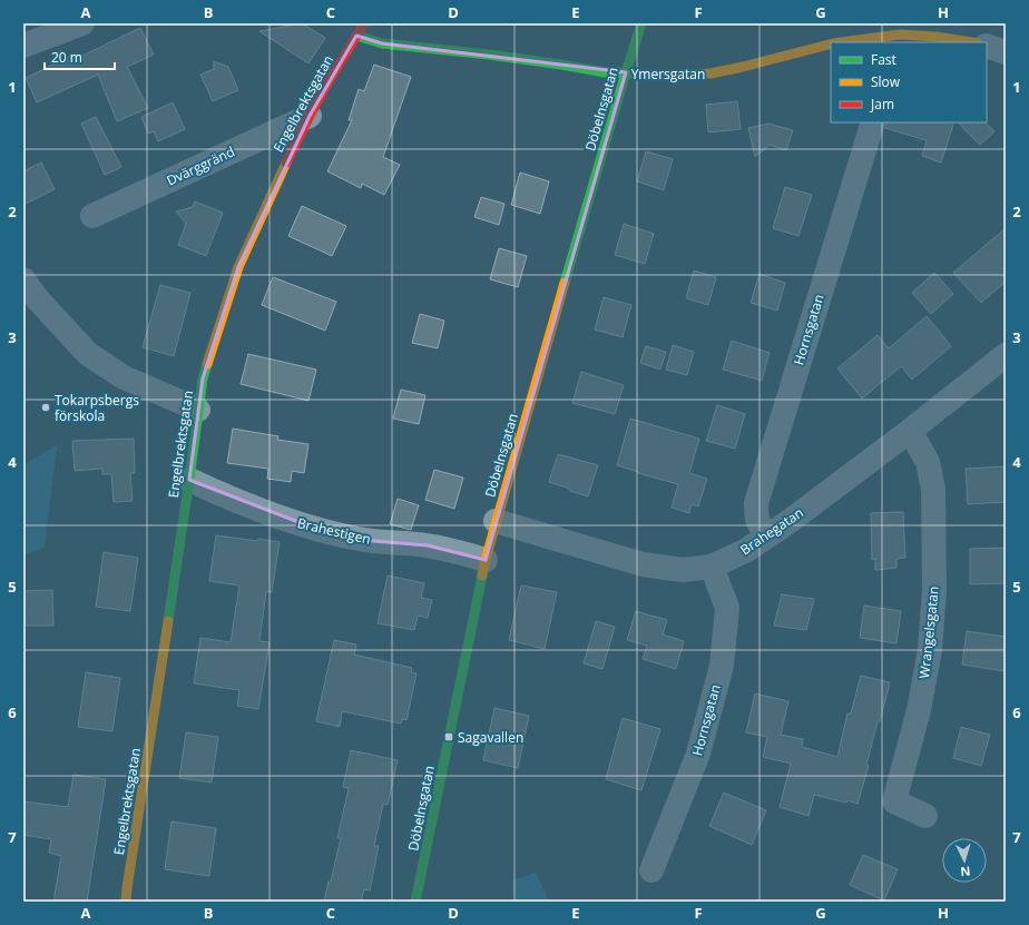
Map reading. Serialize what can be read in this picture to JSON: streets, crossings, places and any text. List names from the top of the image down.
{
  "streets": {
    "street": [
      "Ymersgatan",
      "Engelbrektsgatan",
      "Döbelnsgatan",
      "Dvärggränd",
      "Hornsgatan",
      "Brahestigen",
      "Brahegatan",
      "Wrangelsgatan"
    ]
  },
  "crossings": [
    ["Ymersgatan", "Engelbrektsgatan"],
    ["Ymersgatan", "Döbelnsgatan"],
    ["Engelbrektsgatan", "Dvärggränd"],
    ["Engelbrektsgatan", "Brahestigen"],
    ["Döbelnsgatan", "Brahestigen"],
    ["Döbelnsgatan", "Brahegatan"],
    ["Hornsgatan", "Brahegatan"],
    ["Brahegatan", "Wrangelsgatan"]
  ],
  "places": {
    "other": ["Tokarpsbergs förskola"],
    "transit": ["Sagavallen"]
  },
  "legend": ["Fast", "Slow", "Jam"],
  "scale_bar": "20 m",
  "north": "bottom",
  "grid": {
    "columns": [
      "A",
      "B",
      "C",
      "D",
      "E",
      "F",
      "G",
      "H"
    ],
    "rows": [
      "1",
      "2",
      "3",
      "4",
      "5",
      "6",
      "7"
    ]
  }
}
